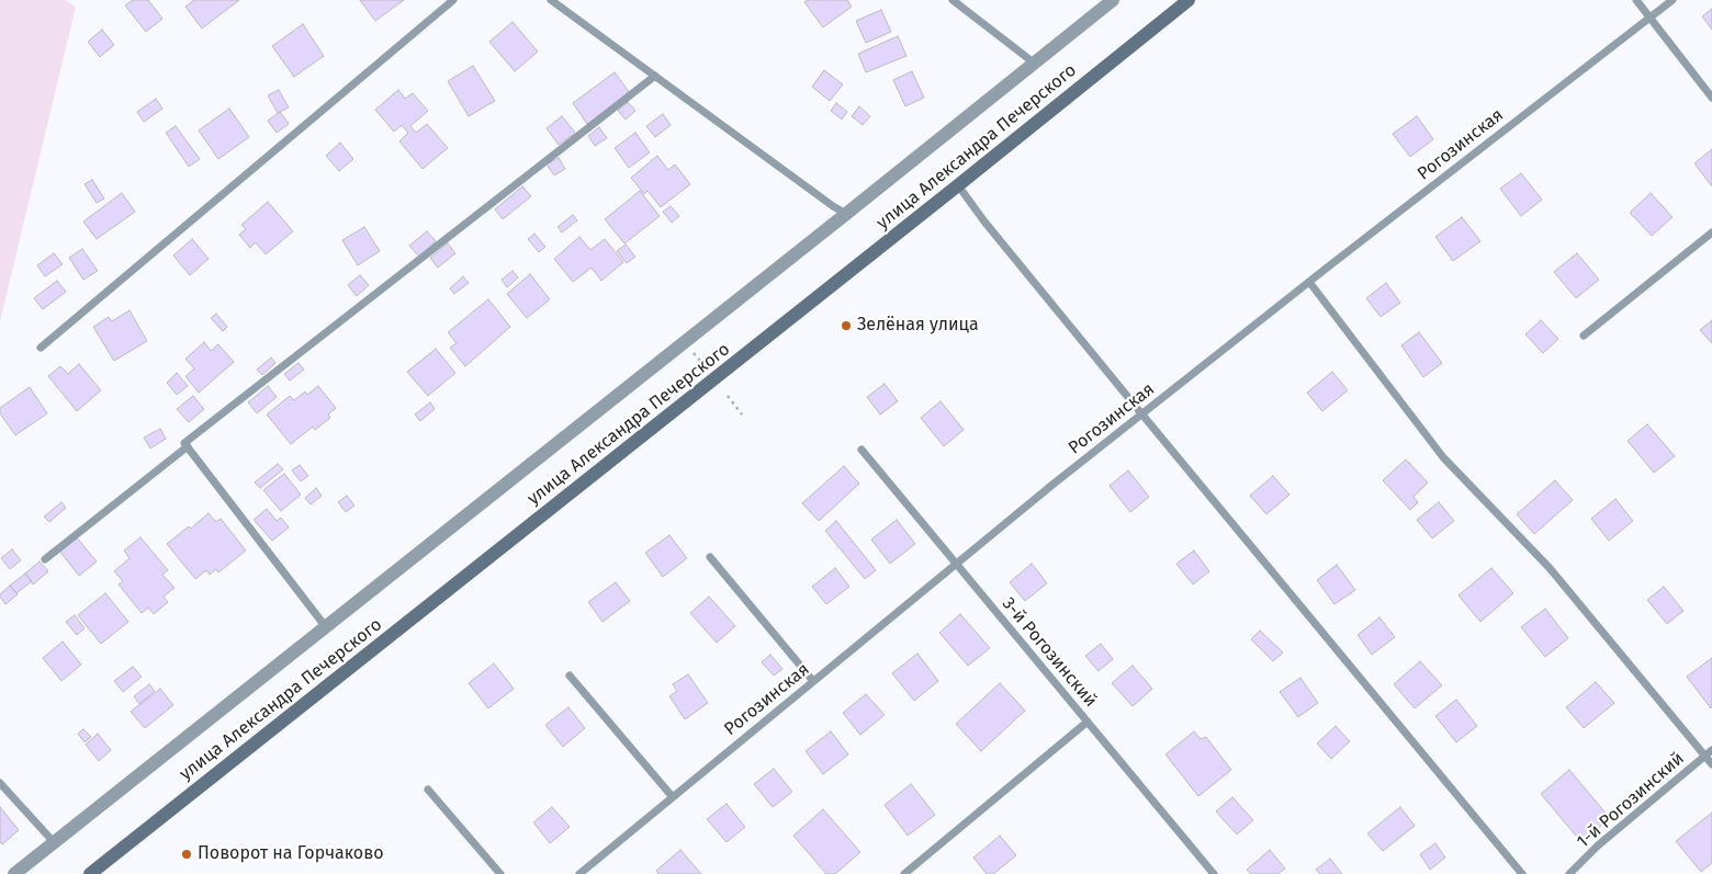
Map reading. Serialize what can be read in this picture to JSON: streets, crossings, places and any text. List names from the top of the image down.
{
  "streets": {
    "main road": ["улица Александра Печерского"],
    "lane": ["Рогозинская", "3-й Рогозинский", "1-й Рогозинский"]
  },
  "crossings": [
    ["Рогозинская", "3-й Рогозинский"]
  ],
  "places": ["Зелёная улица", "Поворот на Горчаково"]
}
